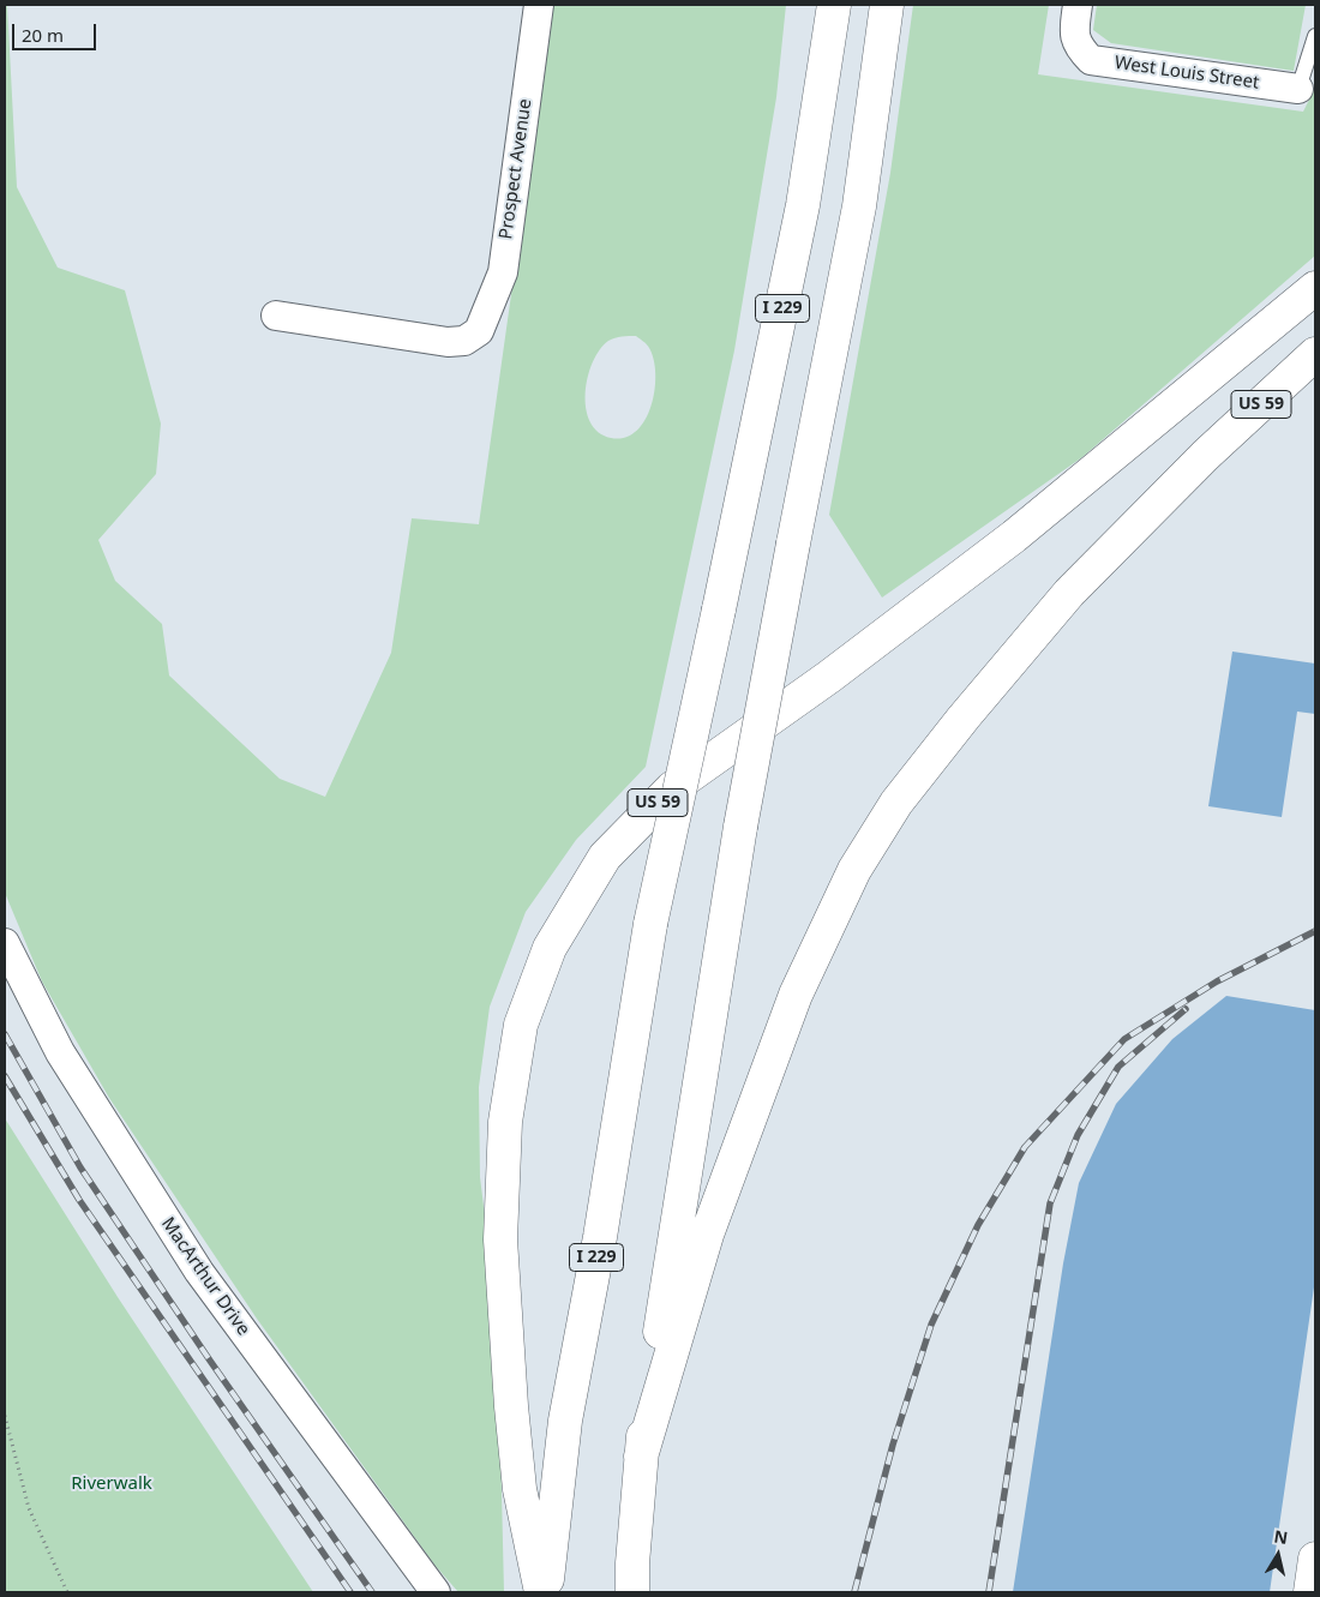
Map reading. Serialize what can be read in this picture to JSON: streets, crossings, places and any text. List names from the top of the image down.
{
  "streets": {
    "main road": ["I 229", "US 59"],
    "street": ["West Louis Street", "Prospect Avenue", "MacArthur Drive"]
  },
  "crossings": [
    ["I 229", "US 59"]
  ],
  "parks": ["Riverwalk"],
  "scale_bar": "20 m",
  "north": "top"
}
